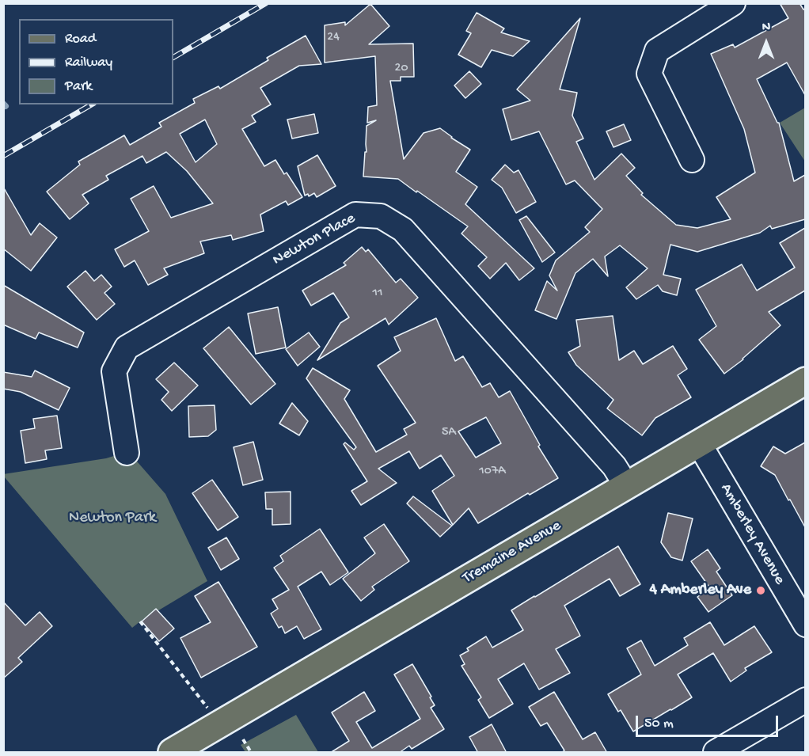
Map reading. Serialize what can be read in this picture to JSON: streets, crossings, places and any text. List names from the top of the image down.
{
  "streets": {
    "main road": ["Tremaine Avenue"],
    "street": ["Newton Place", "Amberley Avenue"]
  },
  "crossings": [
    ["Newton Place", "Tremaine Avenue"],
    ["Amberley Avenue", "Tremaine Avenue"]
  ],
  "parks": ["Newton Park"],
  "places": ["4 Amberley Ave"],
  "house_numbers": [
    "24",
    "20",
    "11",
    "5A",
    "107A"
  ],
  "legend": ["Road", "Railway", "Park"],
  "scale_bar": "50 m",
  "north": "top"
}
